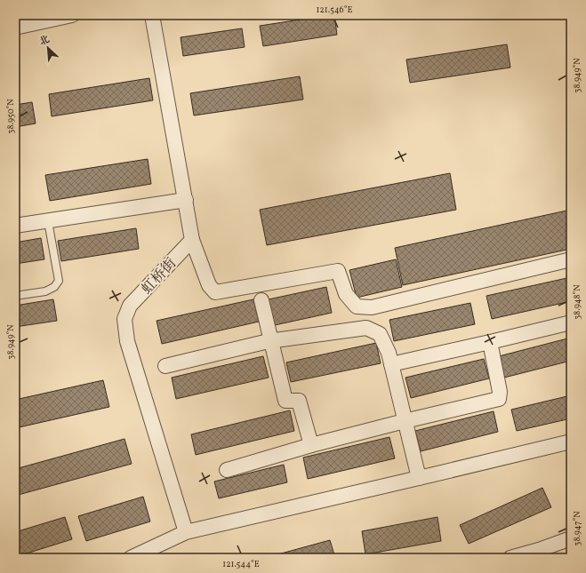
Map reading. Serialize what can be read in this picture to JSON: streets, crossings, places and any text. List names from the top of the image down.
{
  "streets": {
    "street": ["虹桥街"]
  },
  "north": "top left",
  "coordinates": [
    "121.546°E",
    "38.949°N",
    "38.950°N",
    "38.948°N",
    "38.947°N",
    "121.544°E"
  ]
}
